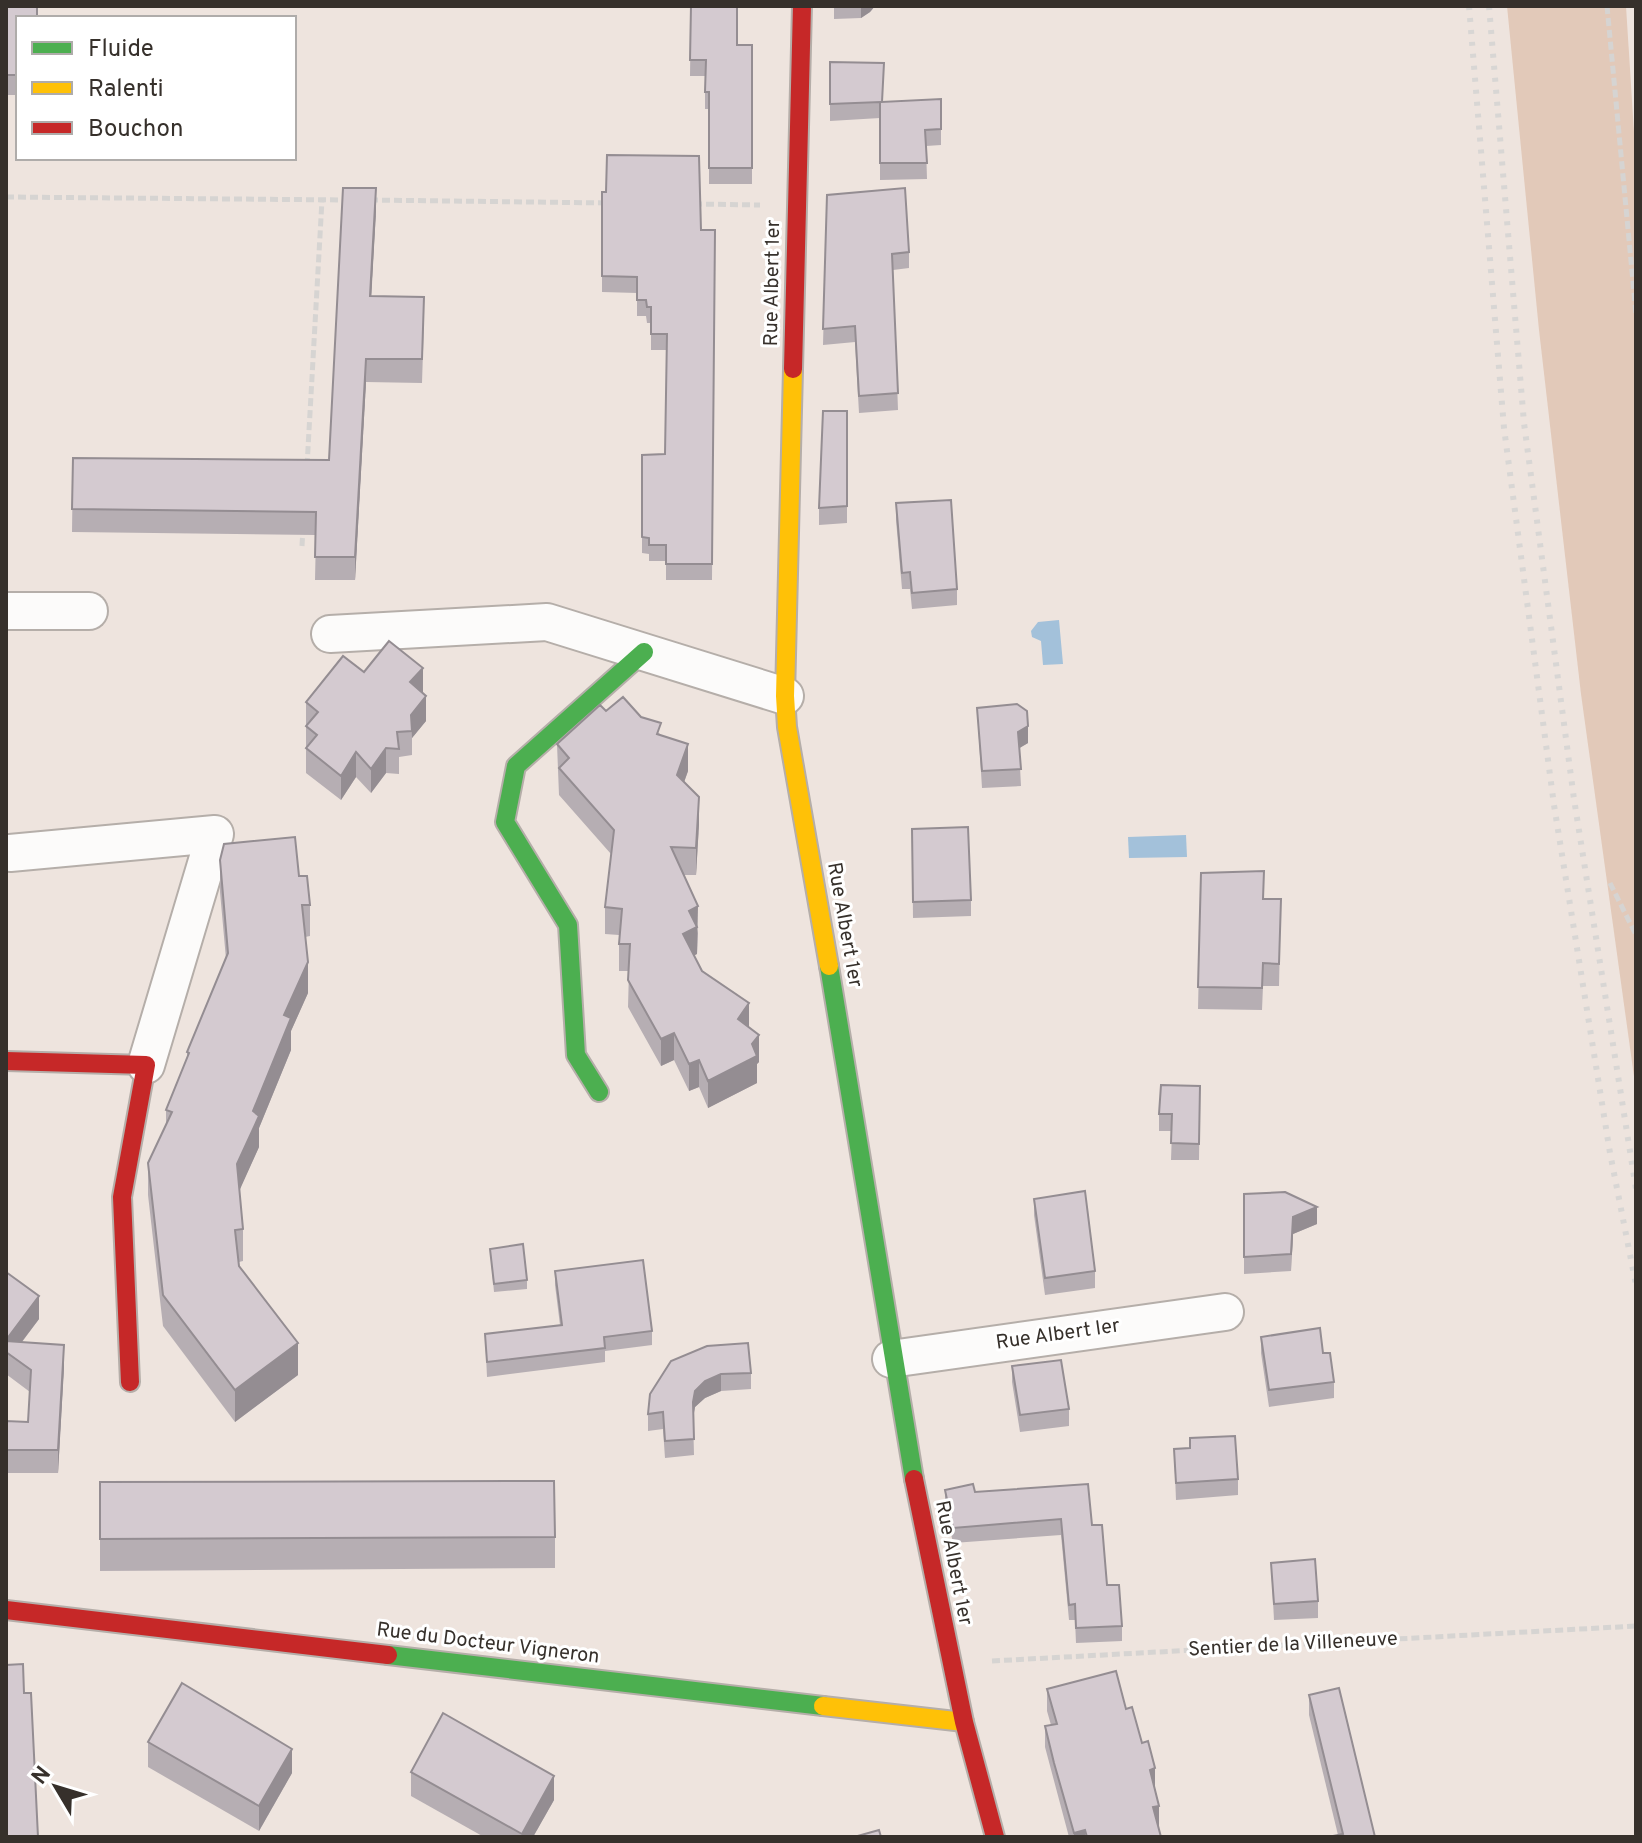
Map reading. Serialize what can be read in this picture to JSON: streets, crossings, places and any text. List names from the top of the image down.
{
  "streets": {
    "street": ["Rue Albert 1er", "Rue Albert Ier", "Rue du Docteur Vigneron"],
    "path": ["Sentier de la Villeneuve"]
  },
  "crossings": [
    ["Rue Albert 1er", "Rue Albert Ier"],
    ["Rue Albert 1er", "Rue du Docteur Vigneron"],
    ["Rue Albert 1er", "Sentier de la Villeneuve"]
  ],
  "legend": ["Fluide", "Ralenti", "Bouchon"],
  "north": "top left"
}
